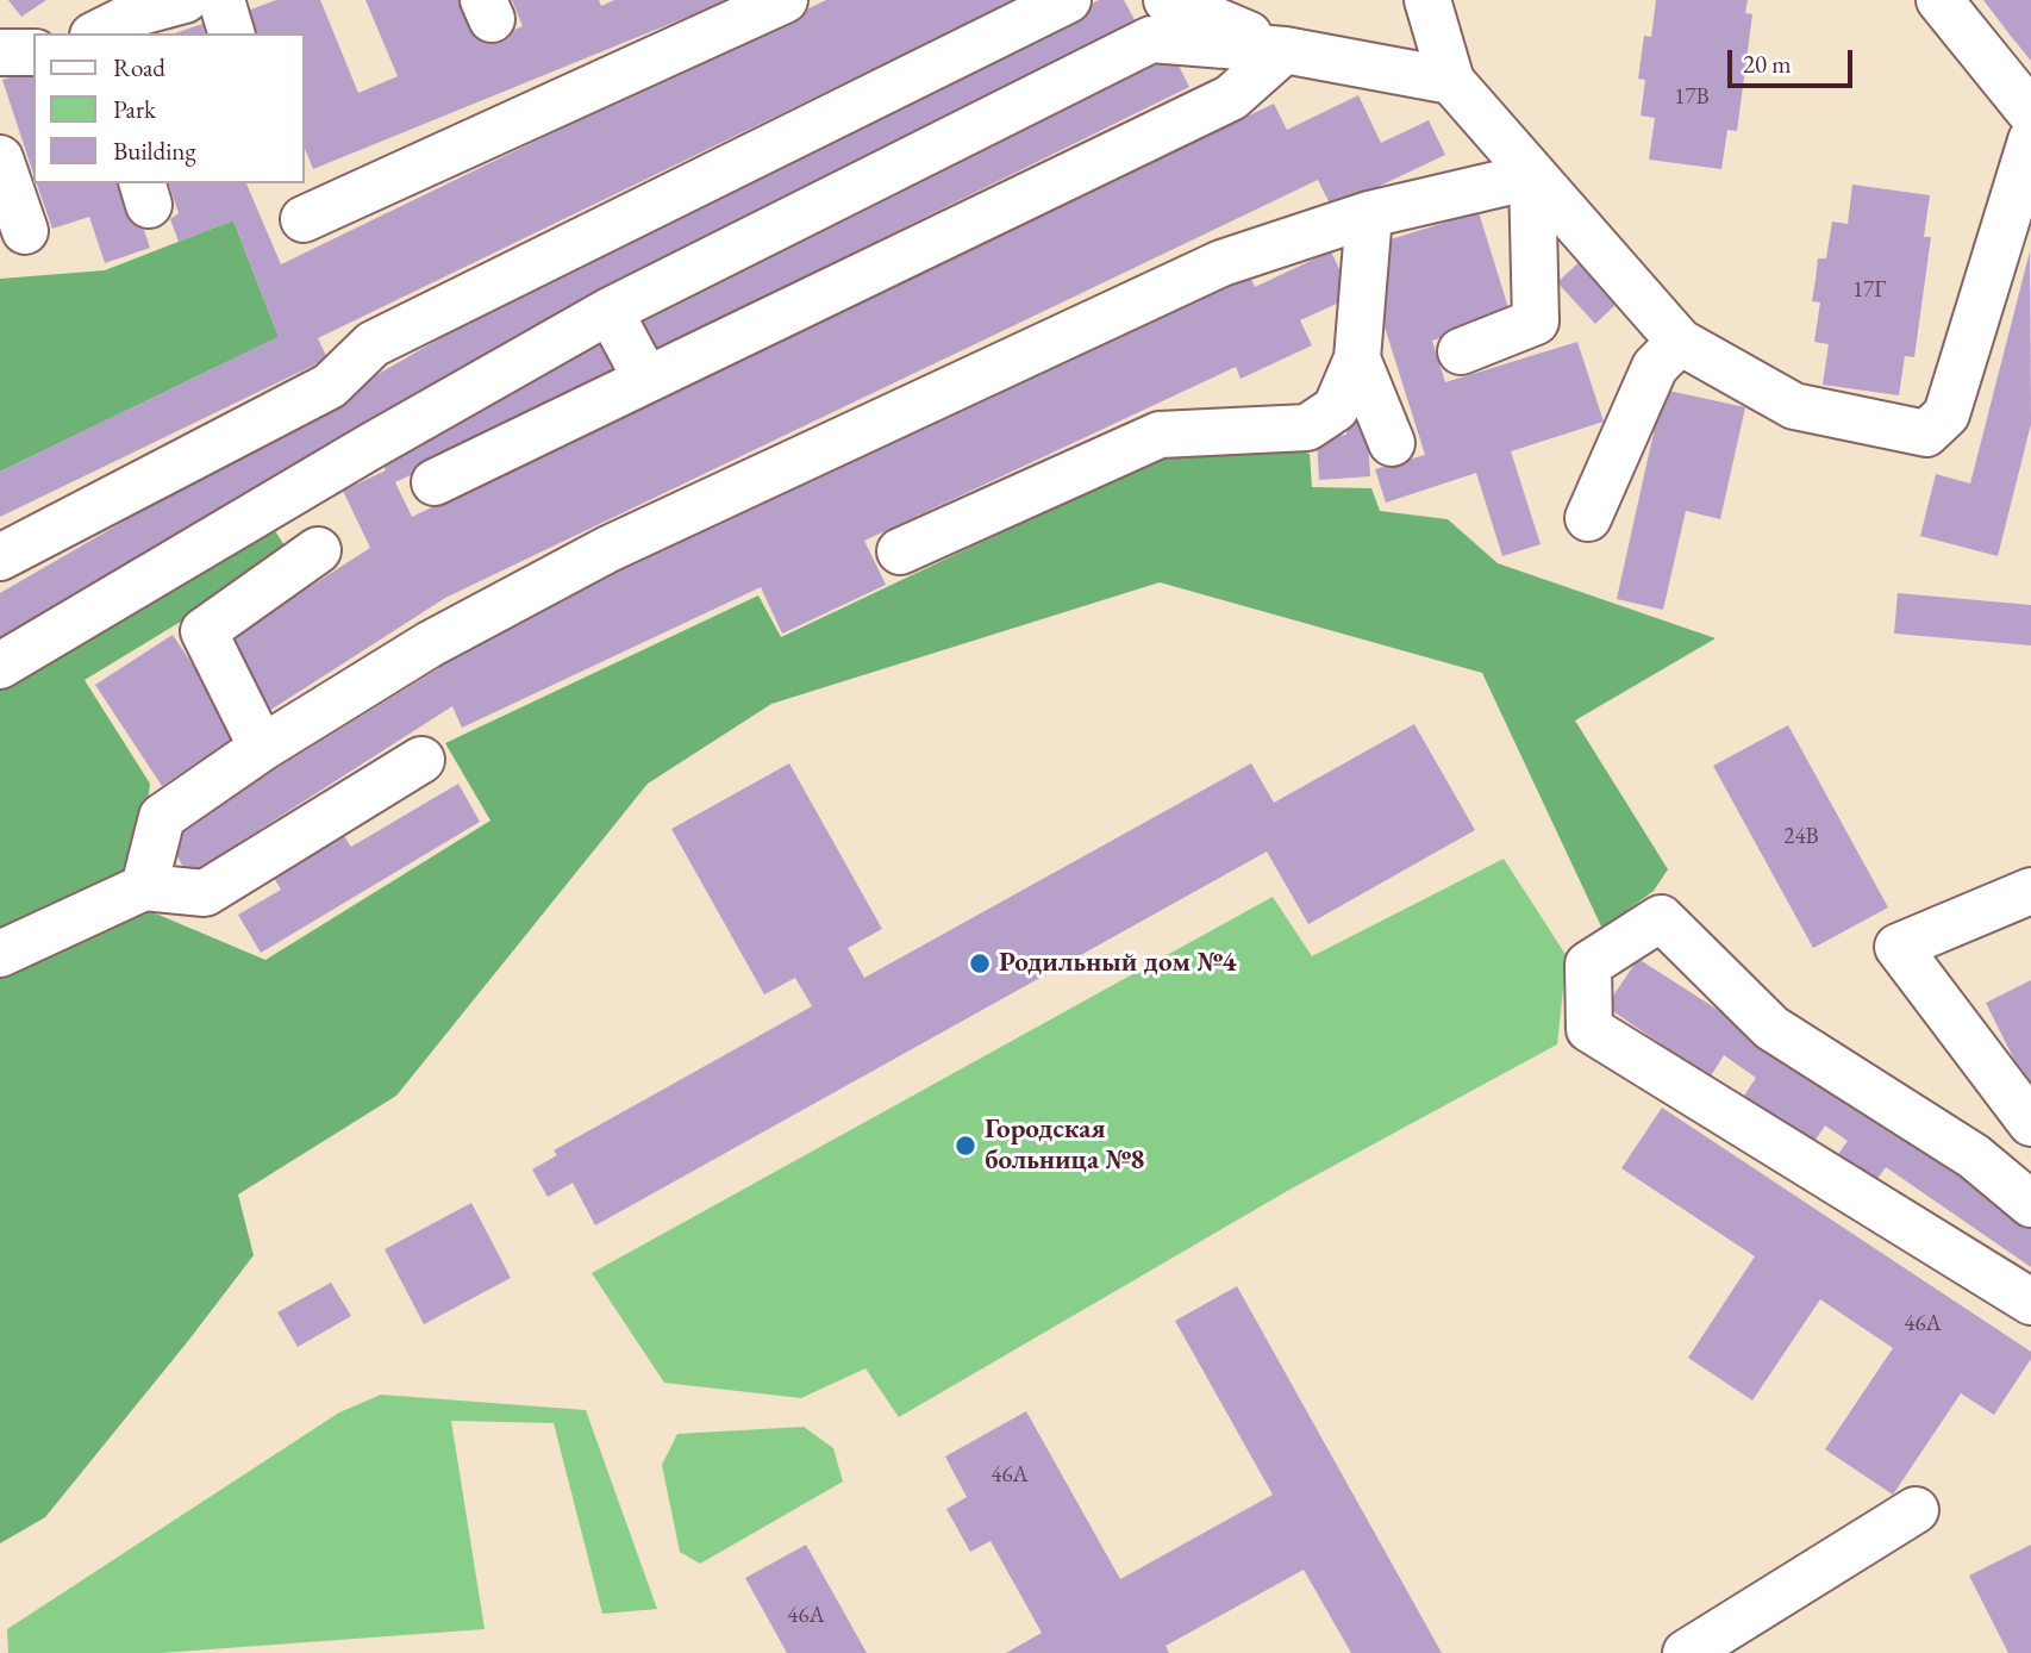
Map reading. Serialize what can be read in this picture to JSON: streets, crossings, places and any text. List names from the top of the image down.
{
  "places": ["Родильный дом №4", "Городская больница №8"],
  "house_numbers": [
    "17В",
    "17Г",
    "24В",
    "46А",
    "46А",
    "46А"
  ],
  "legend": ["Road", "Park", "Building"],
  "scale_bar": "20 m"
}
